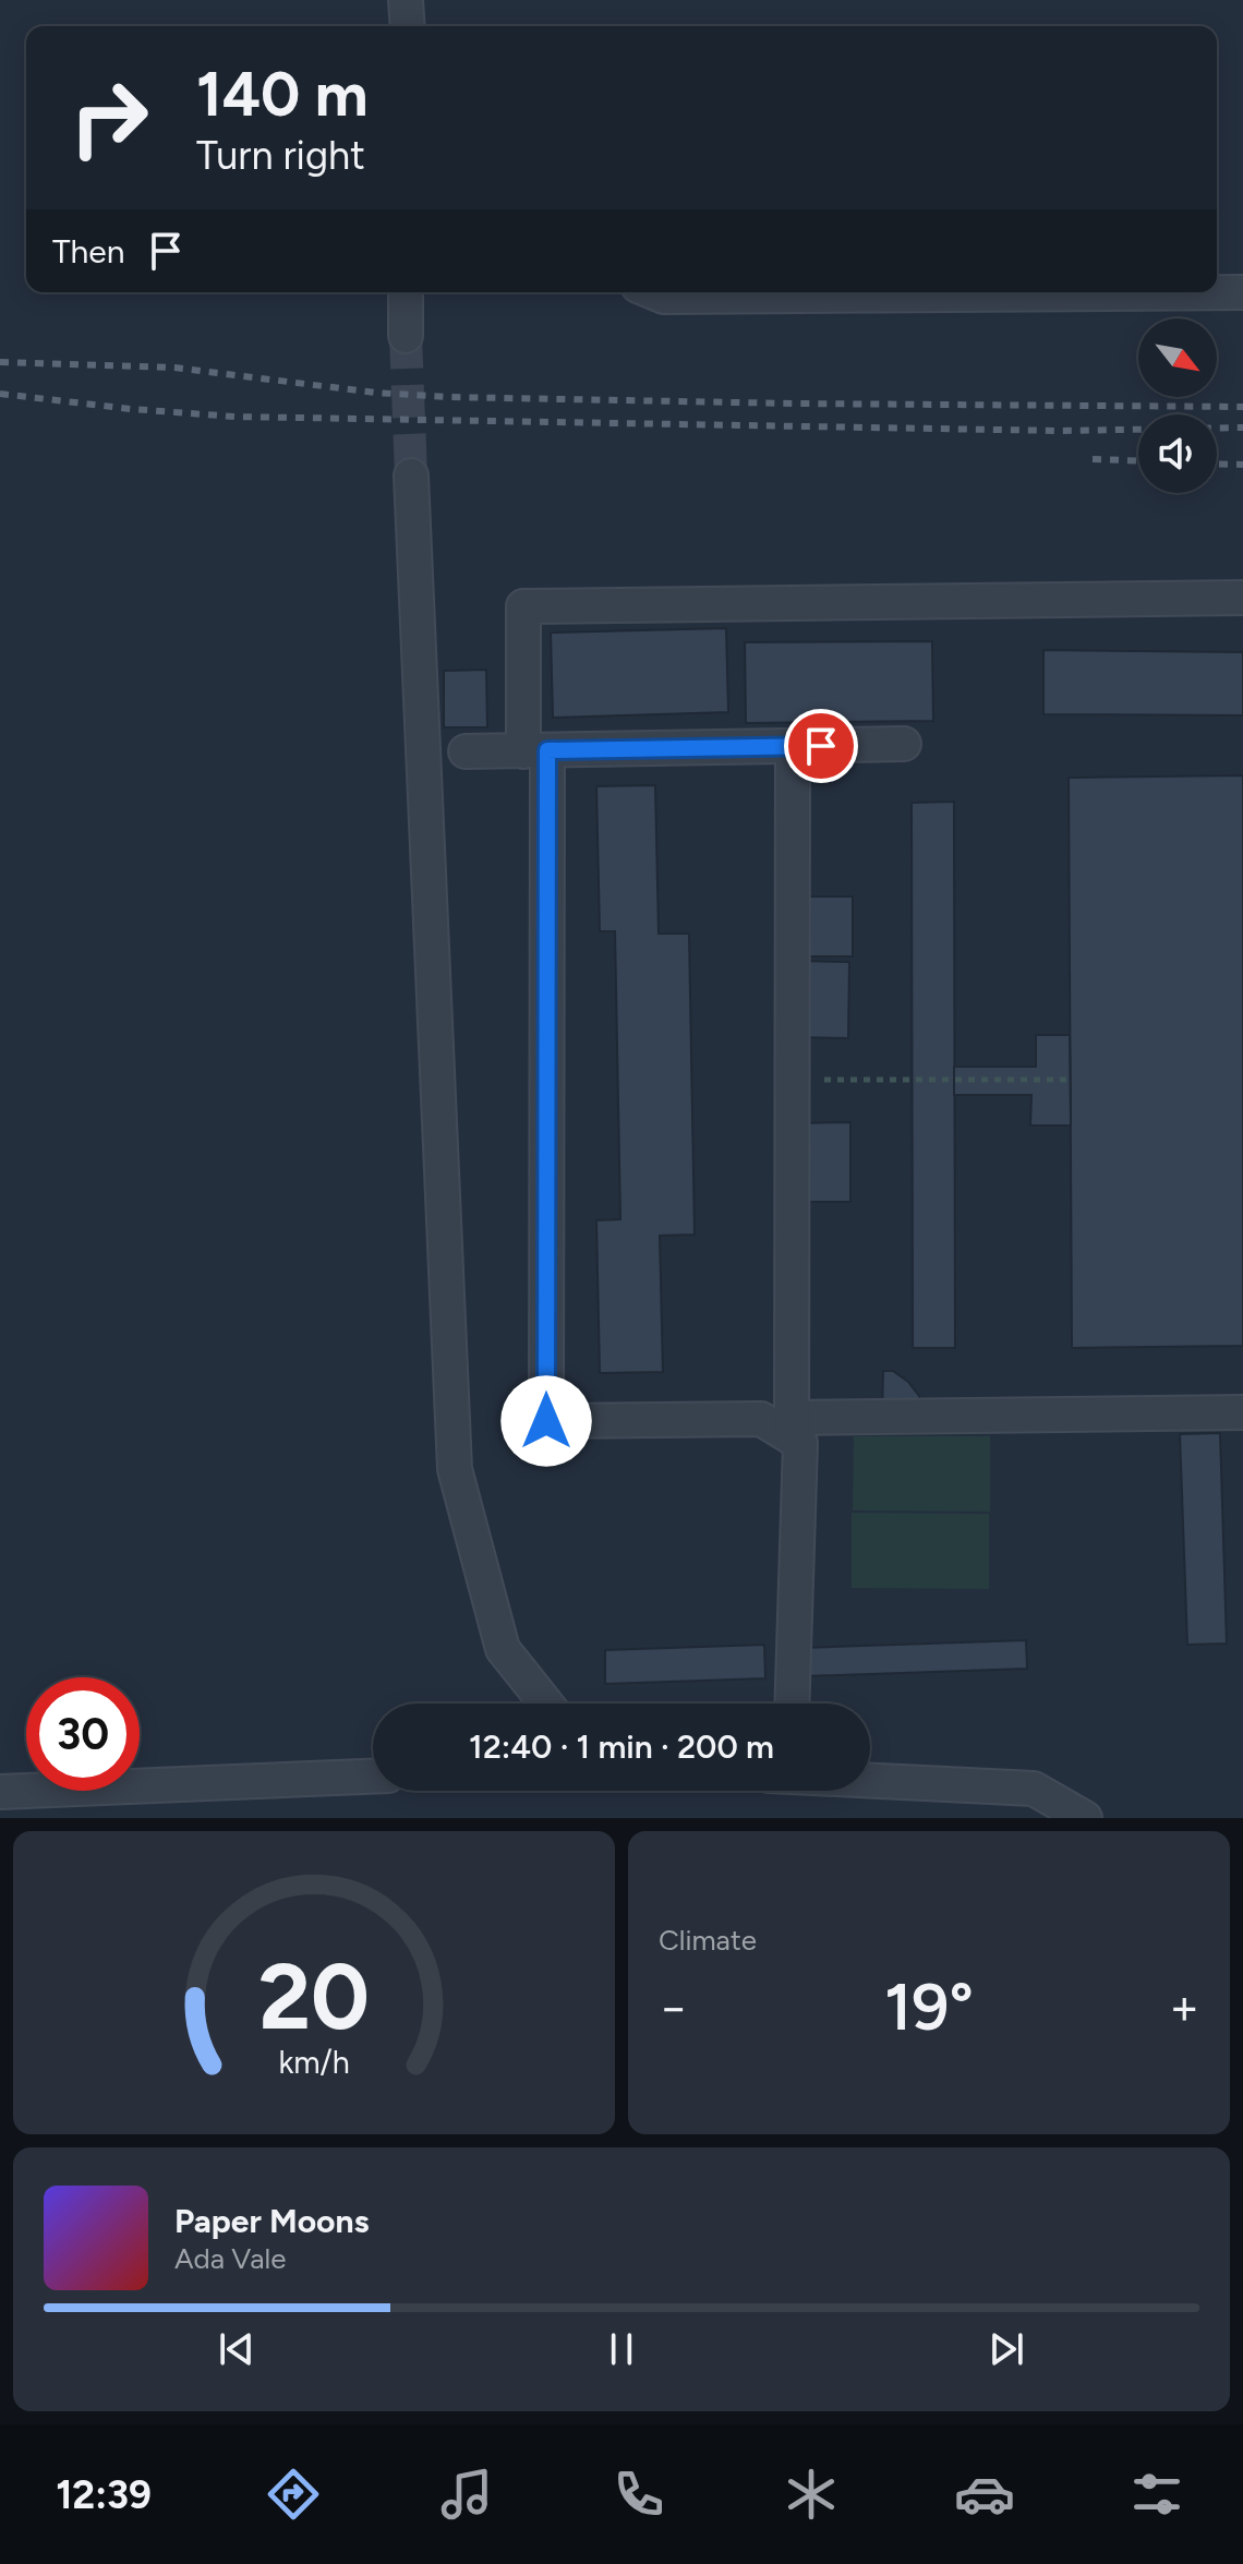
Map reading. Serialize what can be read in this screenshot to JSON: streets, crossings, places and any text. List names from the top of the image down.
{
  "north": "bottom right",
  "page": {
    "turn": ["140 m", "Turn right"],
    "then": "Then",
    "limit": "30",
    "trip": "12:40 · 1 min · 200 m",
    "tile": "Climate",
    "heat": ["−", "19°", "+"],
    "song": ["Paper Moons", "Ada Vale"],
    "tabs": "12:39",
    "gauge": ["20", "km/h"]
  }
}
